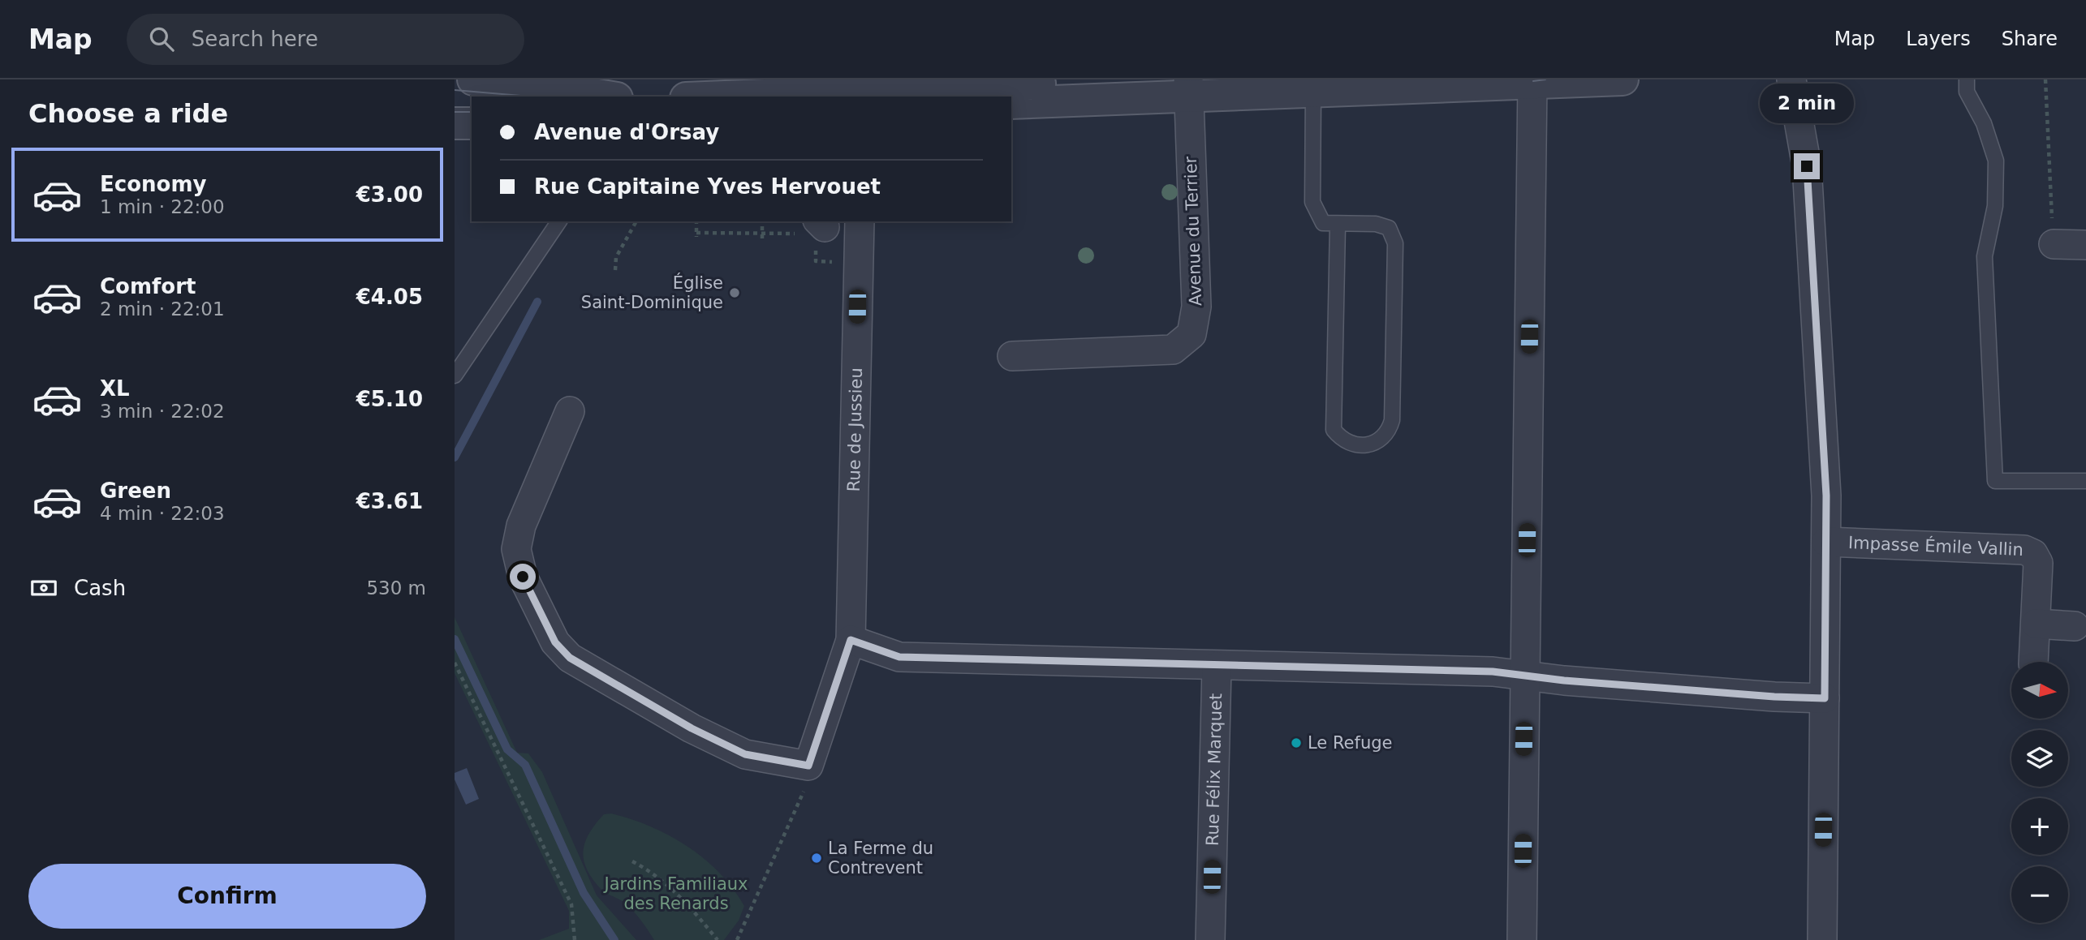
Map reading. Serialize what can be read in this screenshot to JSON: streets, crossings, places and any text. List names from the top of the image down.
{
  "streets": {
    "street": [
      "Avenue du Terrier",
      "Rue de Jussieu",
      "Impasse Émile Vallin",
      "Rue Félix Marquet"
    ]
  },
  "parks": ["Jardins Familiaux des Renards"],
  "places": ["Église Saint-Dominique", "Le Refuge", "La Ferme du Contrevent"],
  "north": "right",
  "page": {
    "header": "Map",
    "search": "Search here",
    "nav": ["Map", "Layers", "Share"],
    "heading": "Choose a ride",
    "bubble": "2 min",
    "banner": ["Avenue d'Orsay", "Rue Capitaine Yves Hervouet"],
    "list": [
      {
        "name": "Economy",
        "note": "1 min · 22:00",
        "value": "€3.00"
      },
      {
        "name": "Comfort",
        "note": "2 min · 22:01",
        "value": "€4.05"
      },
      {
        "name": "XL",
        "note": "3 min · 22:02",
        "value": "€5.10"
      },
      {
        "name": "Green",
        "note": "4 min · 22:03",
        "value": "€3.61"
      }
    ],
    "pay": ["Cash", "530 m"],
    "map_buttons": ["+", "−"],
    "buttons": "Confirm"
  }
}
